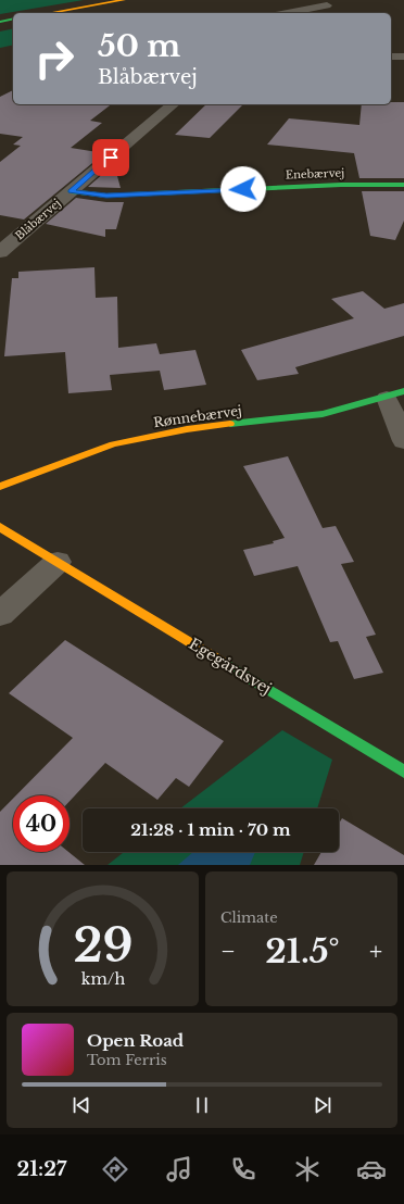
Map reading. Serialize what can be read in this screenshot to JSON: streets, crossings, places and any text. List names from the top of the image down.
{
  "streets": {
    "street": [
      "Enebærvej",
      "Blåbærvej",
      "Rønnebærvej",
      "Egegårdsvej"
    ]
  },
  "crossings": [
    ["Enebærvej", "Blåbærvej"]
  ],
  "page": {
    "turn": ["50 m", "Blåbærvej"],
    "limit": "40",
    "trip": "21:28 · 1 min · 70 m",
    "tile": "Climate",
    "heat": ["−", "21.5°", "+"],
    "song": ["Open Road", "Tom Ferris"],
    "tabs": "21:27",
    "gauge": ["29", "km/h"]
  }
}
